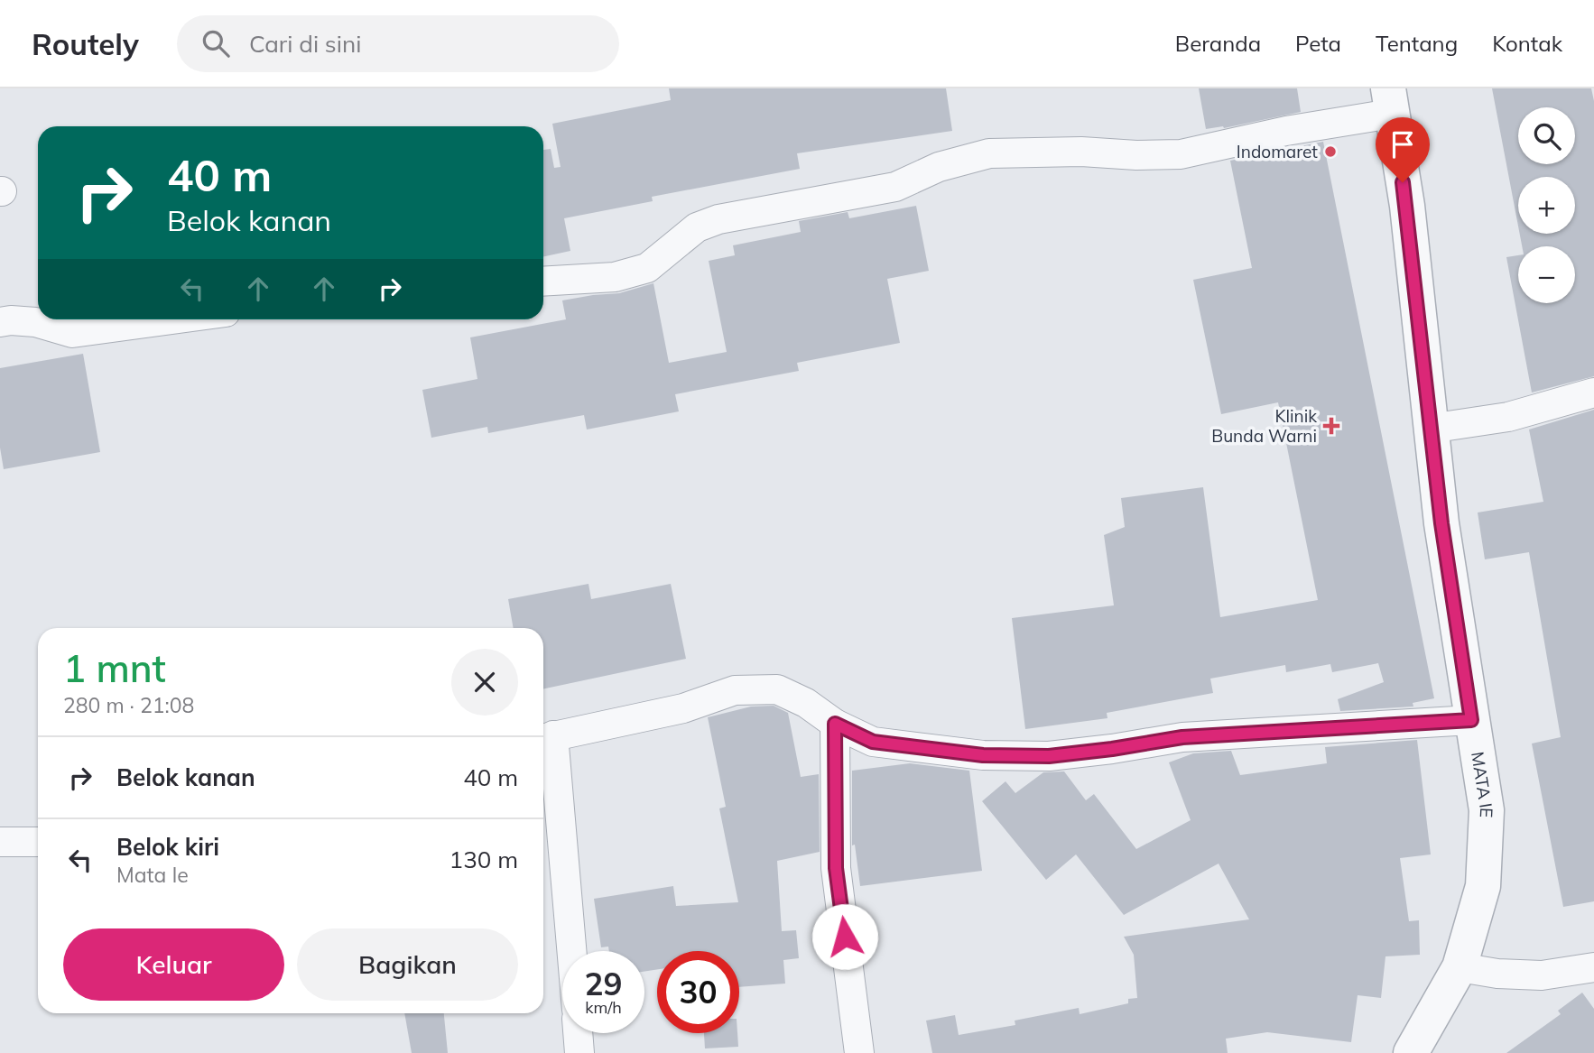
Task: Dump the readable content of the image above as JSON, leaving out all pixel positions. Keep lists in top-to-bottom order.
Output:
{
  "streets": {
    "street": ["MATA IE"]
  },
  "places": {
    "other": ["Indomaret"],
    "health": ["Klinik Bunda Warni"]
  },
  "page": {
    "header": "Routely",
    "search": "Cari di sini",
    "nav": [
      "Beranda",
      "Peta",
      "Tentang",
      "Kontak"
    ],
    "map_buttons": ["+", "−"],
    "turn": ["40 m", "Belok kanan"],
    "heading": ["1 mnt", "280 m · 21:08"],
    "list": [
      {
        "name": "Belok kanan",
        "value": "40 m"
      },
      {
        "name": "Belok kiri",
        "note": "Mata Ie",
        "value": "130 m"
      }
    ],
    "buttons": ["Keluar", "Bagikan"],
    "speed": "29 km/h",
    "limit": "30"
  }
}
